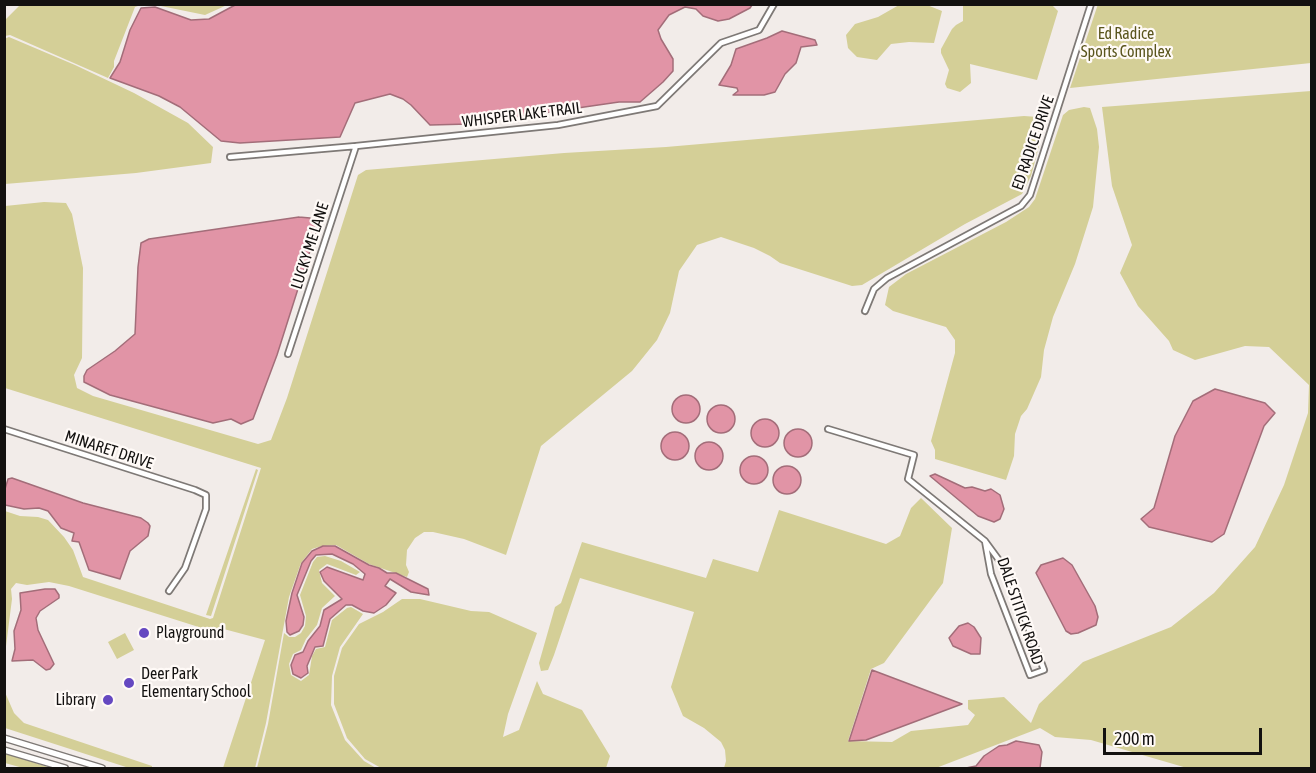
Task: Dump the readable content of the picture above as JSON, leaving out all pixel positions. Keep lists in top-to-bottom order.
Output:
{
  "streets": {
    "street": [
      "WHISPER LAKE TRAIL",
      "ED RADICE DRIVE",
      "LUCKY ME LANE",
      "MINARET DRIVE",
      "DALE STITICK ROAD"
    ]
  },
  "crossings": [
    ["WHISPER LAKE TRAIL", "LUCKY ME LANE"]
  ],
  "parks": ["Ed Radice Sports Complex"],
  "places": ["Playground", "Deer Park Elementary School", "Library"],
  "scale_bar": "200 m"
}
